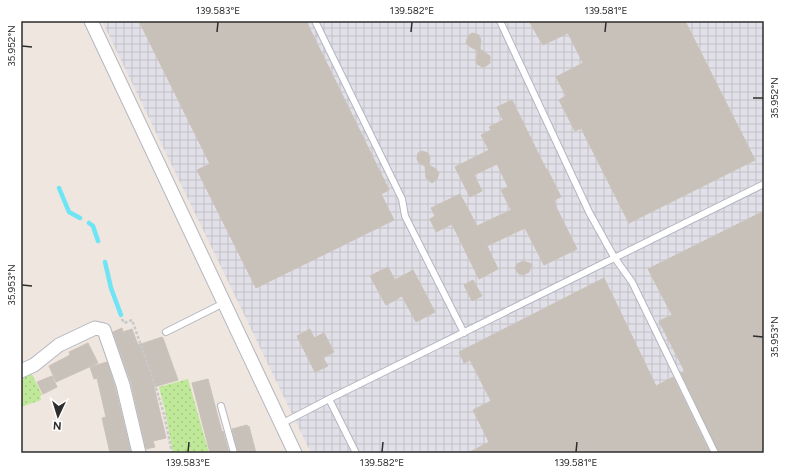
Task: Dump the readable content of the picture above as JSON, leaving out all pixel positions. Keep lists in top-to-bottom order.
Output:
{
  "north": "bottom",
  "coordinates": [
    "139.583°E",
    "139.582°E",
    "139.581°E",
    "35.952°N",
    "35.953°N"
  ]
}
